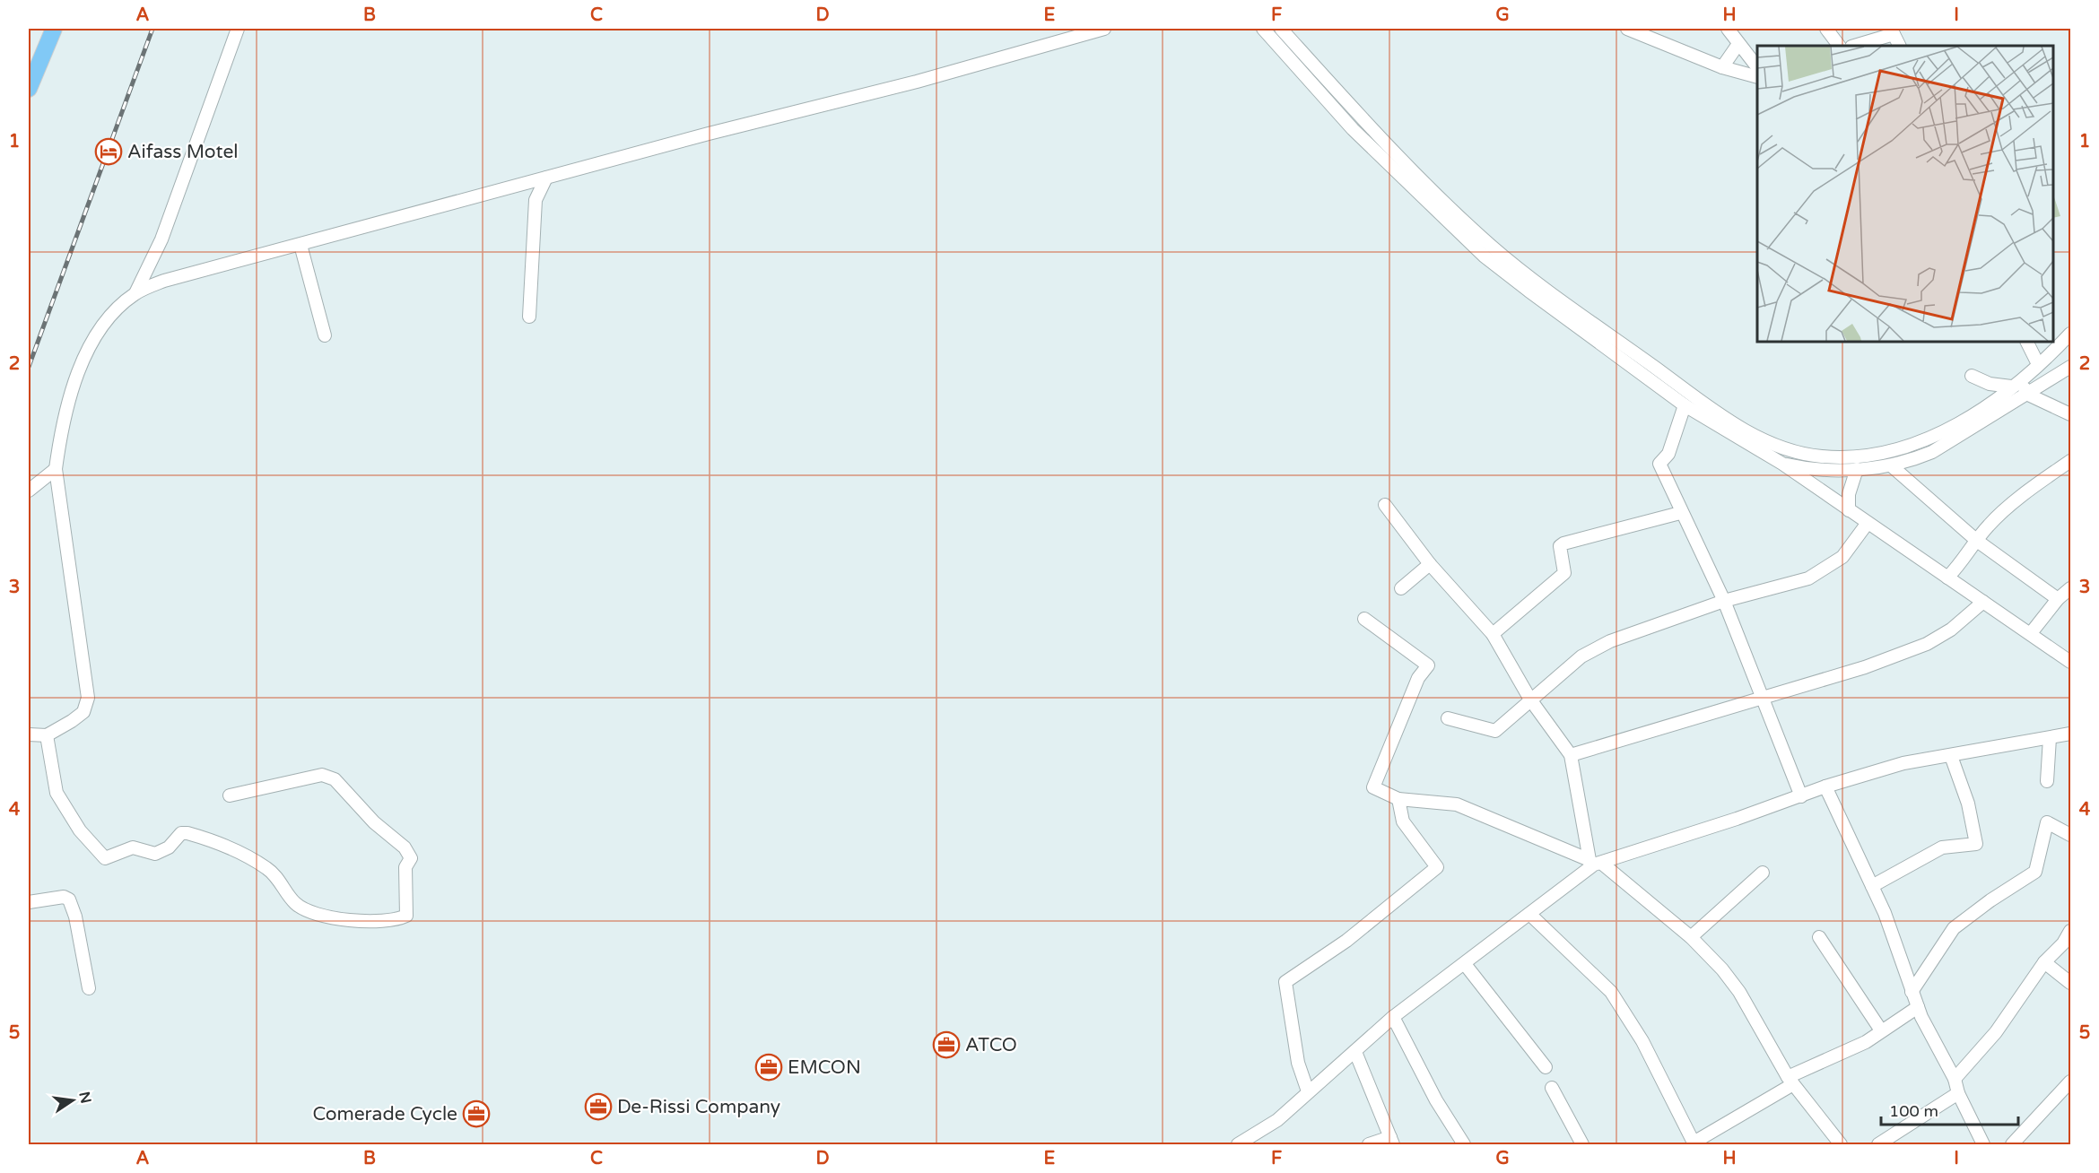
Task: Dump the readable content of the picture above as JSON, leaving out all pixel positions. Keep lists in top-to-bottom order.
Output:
{
  "places": {
    "hotel": ["Aifass Motel"],
    "office": [
      "ATCO",
      "EMCON",
      "De-Rissi Company",
      "Comerade Cycle"
    ]
  },
  "scale_bar": "100 m",
  "north": "right",
  "grid": {
    "columns": [
      "A",
      "B",
      "C",
      "D",
      "E",
      "F",
      "G",
      "H",
      "I"
    ],
    "rows": [
      "1",
      "2",
      "3",
      "4",
      "5"
    ]
  }
}
